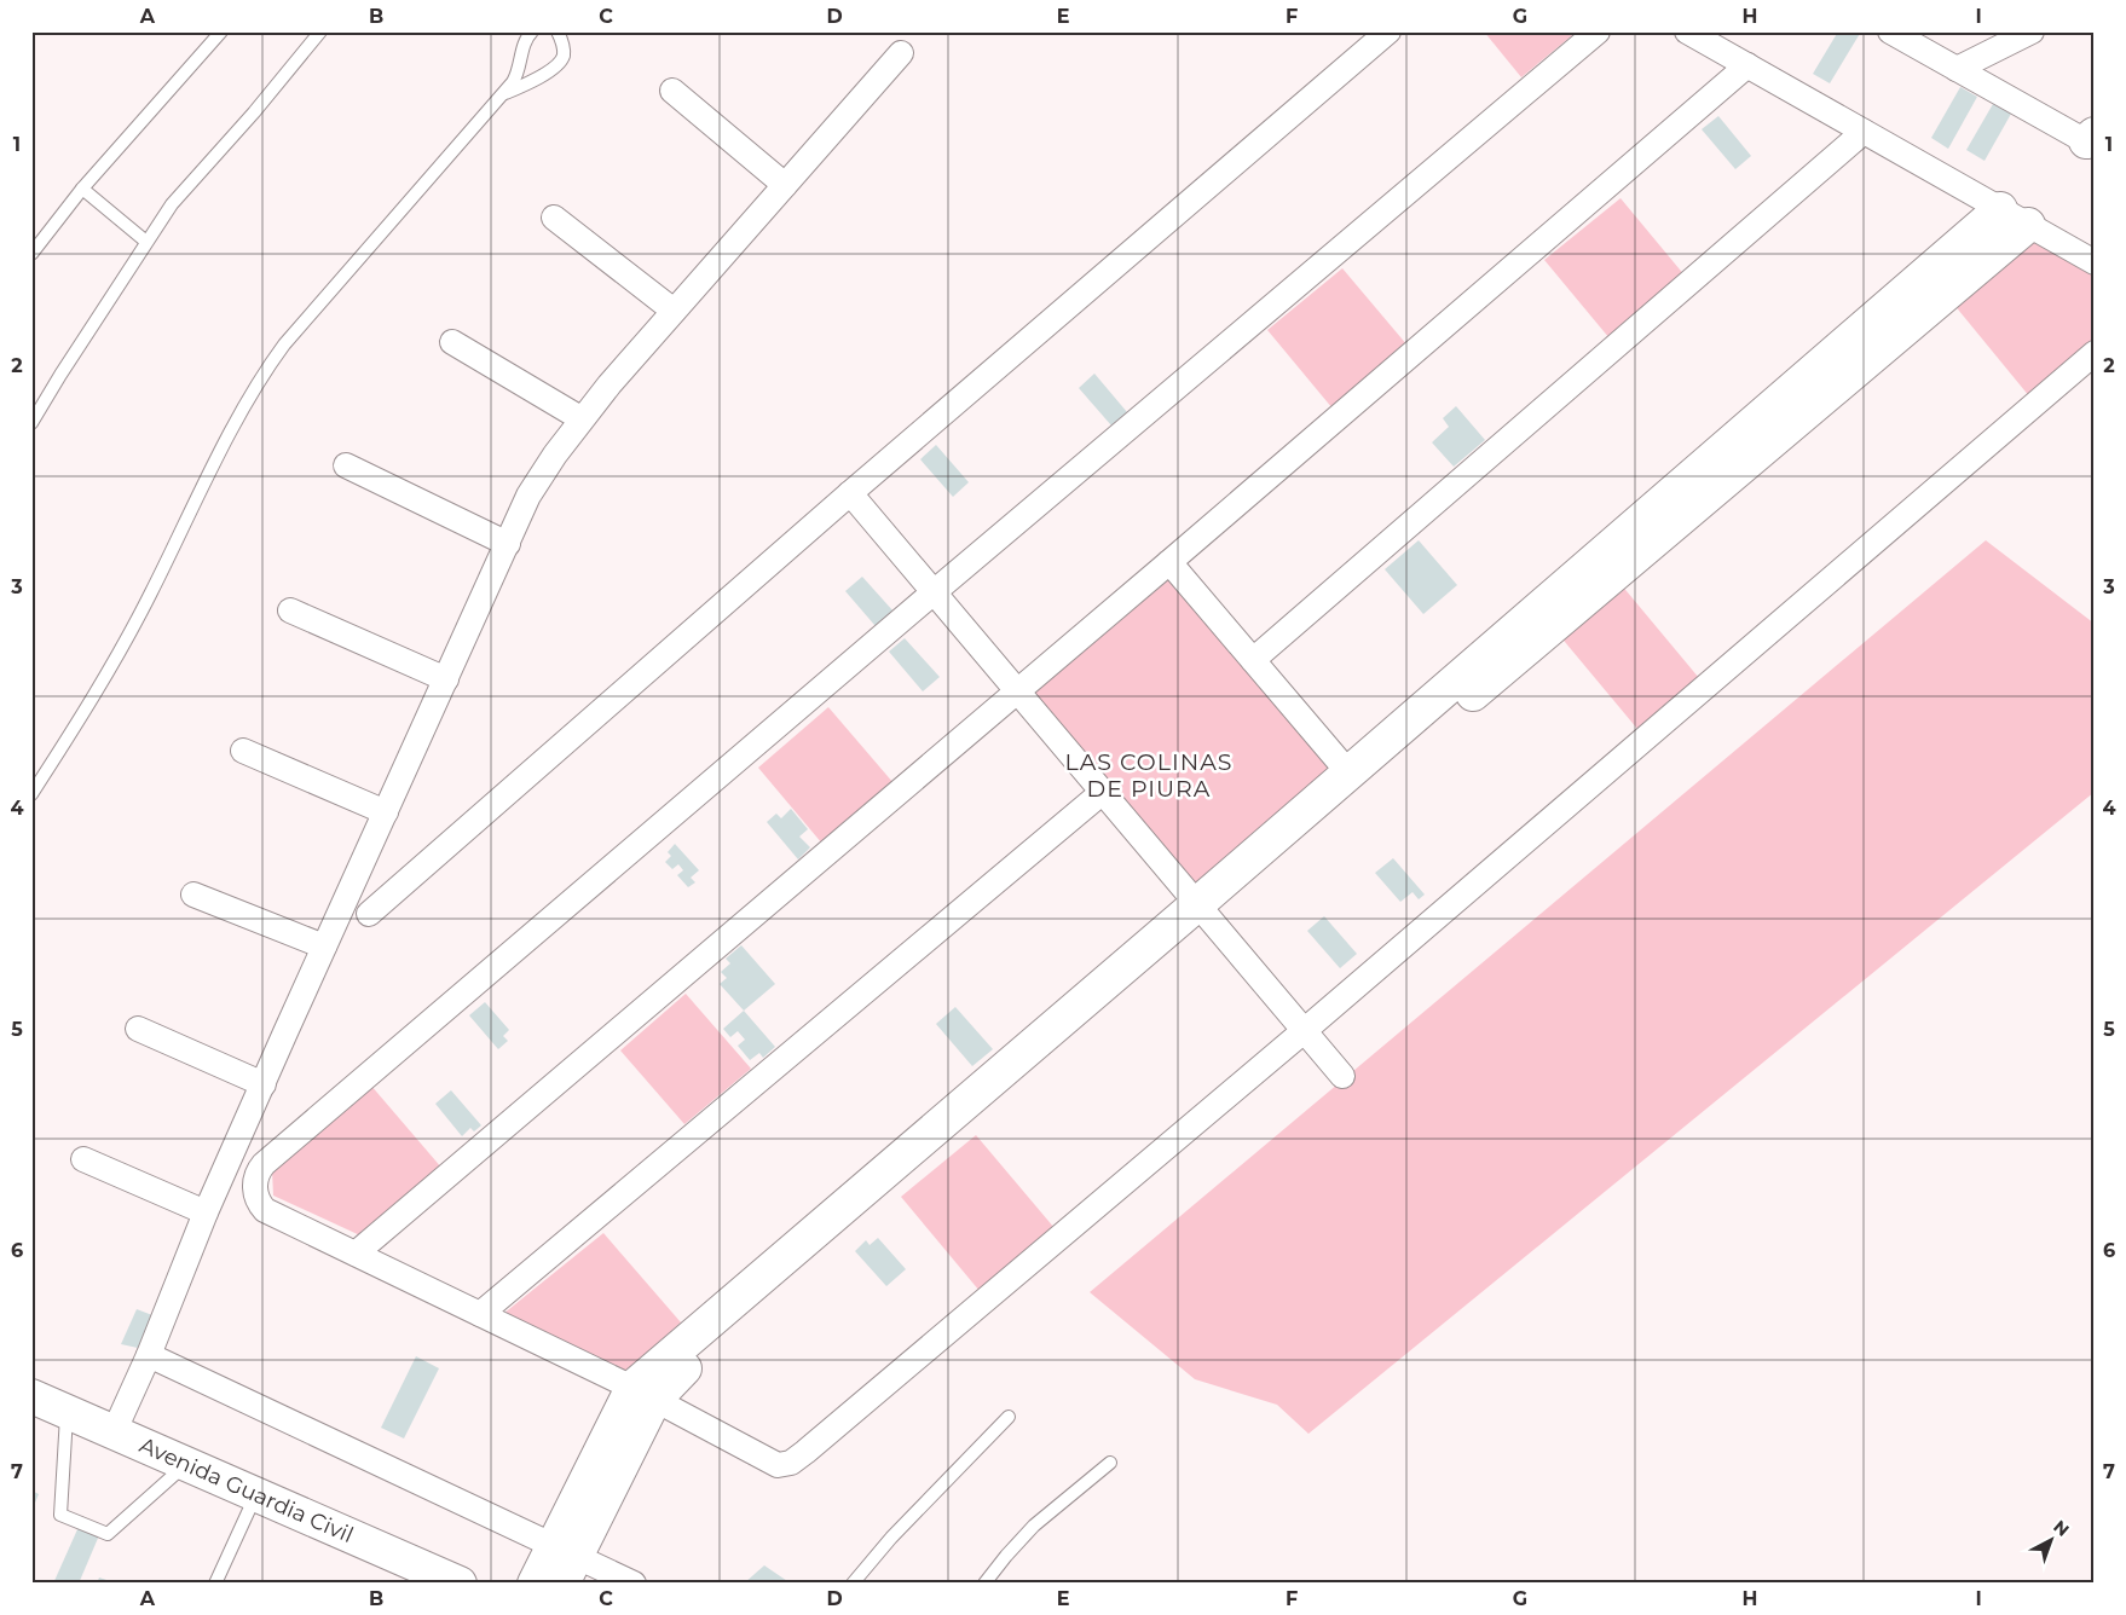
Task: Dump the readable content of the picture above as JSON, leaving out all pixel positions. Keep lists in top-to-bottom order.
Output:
{
  "streets": {
    "main road": ["Avenida Guardia Civil"]
  },
  "districts": ["LAS COLINAS DE PIURA"],
  "north": "top right",
  "grid": {
    "columns": [
      "A",
      "B",
      "C",
      "D",
      "E",
      "F",
      "G",
      "H",
      "I"
    ],
    "rows": [
      "1",
      "2",
      "3",
      "4",
      "5",
      "6",
      "7"
    ]
  }
}
